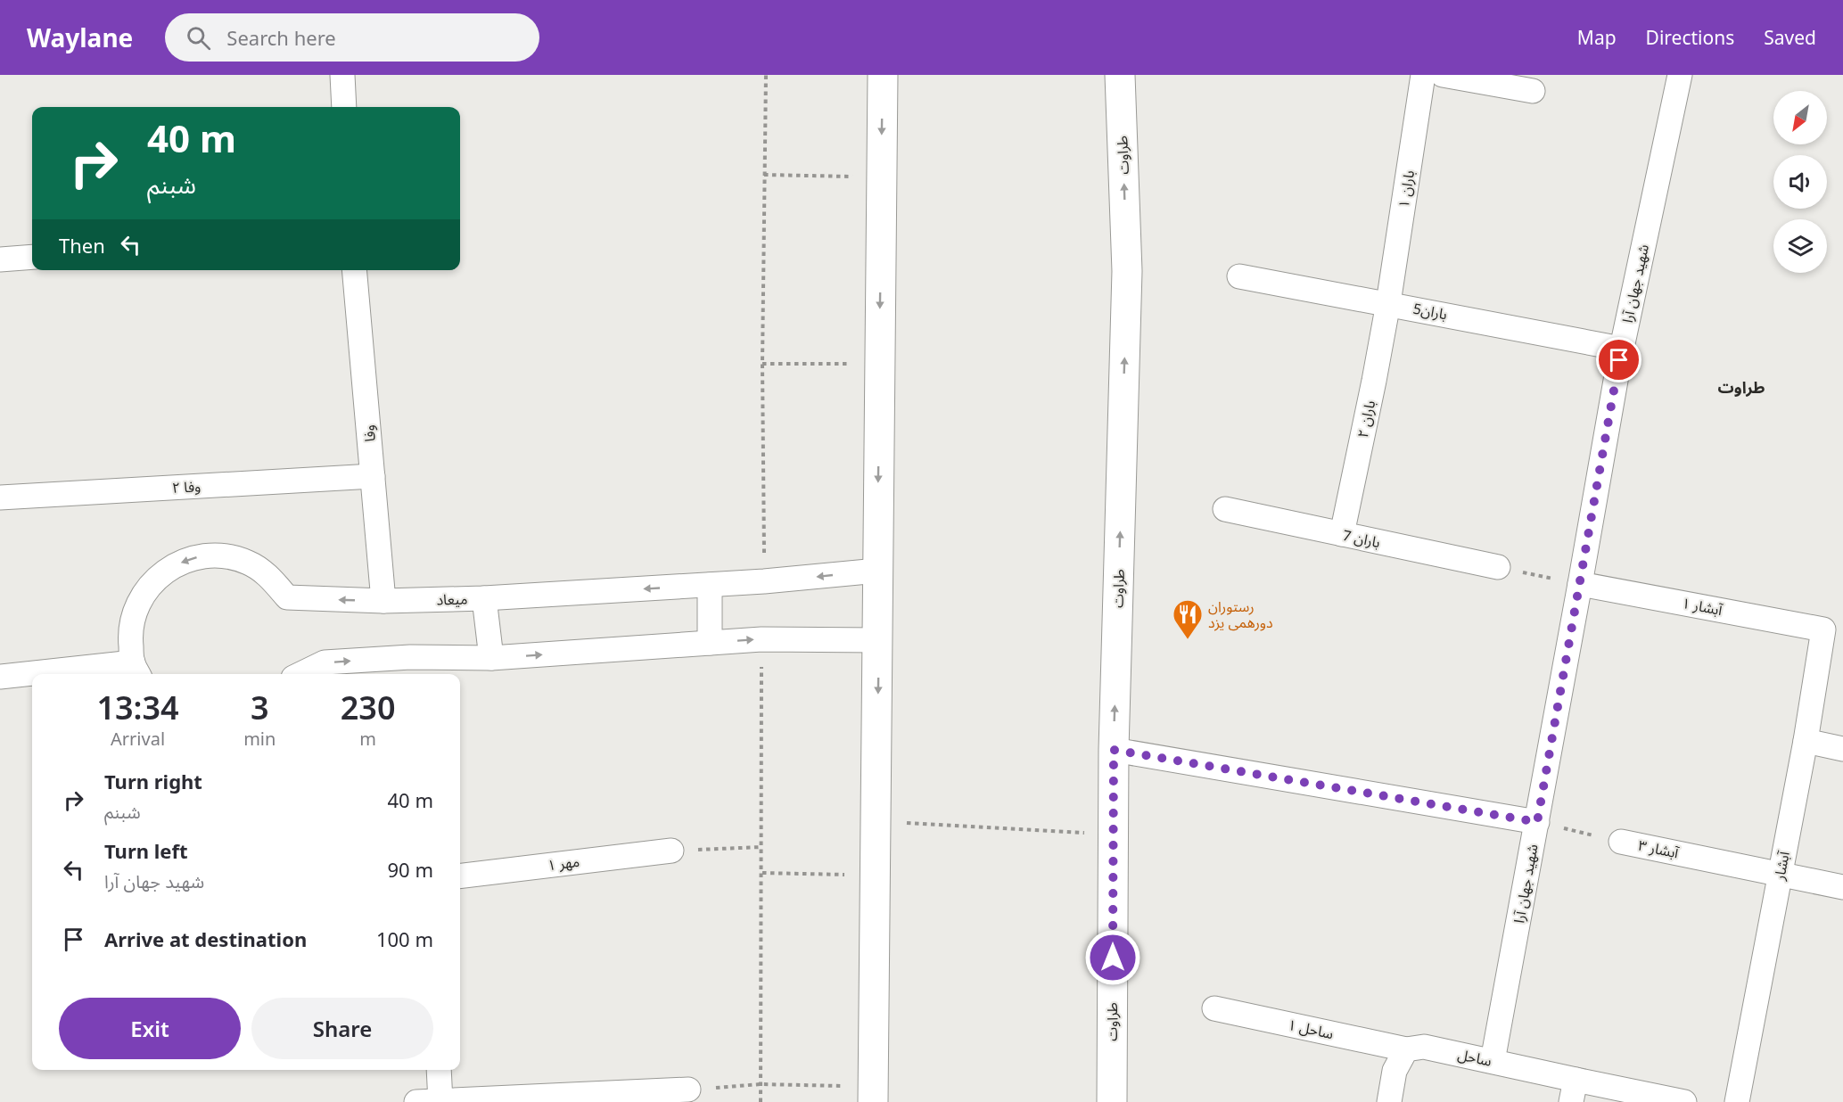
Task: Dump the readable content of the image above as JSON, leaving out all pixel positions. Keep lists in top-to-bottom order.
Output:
{
  "streets": {
    "main road": ["طراوت"],
    "street": [
      "باران ۱",
      "شهید جهان آرا",
      "باران5",
      "باران ۲",
      "وفا",
      "وفا ۲",
      "باران 7",
      "میعاد",
      "آبشار ۱",
      "آبشار ۳",
      "مهر ۱",
      "آبشار",
      "ساحل ۱",
      "ساحل"
    ]
  },
  "crossings": [
    ["باران ۱", "باران5"],
    ["باران ۱", "باران ۲"],
    ["شهید جهان آرا", "باران5"],
    ["شهید جهان آرا", "آبشار ۱"],
    ["شهید جهان آرا", "آبشار ۳"],
    ["شهید جهان آرا", "ساحل"],
    ["باران5", "باران ۲"],
    ["باران ۲", "باران 7"],
    ["وفا", "وفا ۲"],
    ["وفا", "میعاد"],
    ["آبشار ۱", "آبشار"],
    ["آبشار ۳", "آبشار"],
    ["ساحل ۱", "ساحل"]
  ],
  "districts": ["طراوت"],
  "places": {
    "restaurant": ["رستوران دورهمی یزد"]
  },
  "north": "bottom left",
  "page": {
    "header": "Waylane",
    "search": "Search here",
    "nav": ["Map", "Directions", "Saved"],
    "turn": ["40 m", "شبنم"],
    "then": "Then",
    "eta": [
      "13:34",
      "Arrival",
      "3",
      "min",
      "230",
      "m"
    ],
    "list": [
      {
        "name": "Turn right",
        "note": "شبنم",
        "value": "40 m"
      },
      {
        "name": "Turn left",
        "note": "شهید جهان آرا",
        "value": "90 m"
      },
      {
        "name": "Arrive at destination",
        "value": "100 m"
      }
    ],
    "buttons": ["Exit", "Share"]
  }
}
